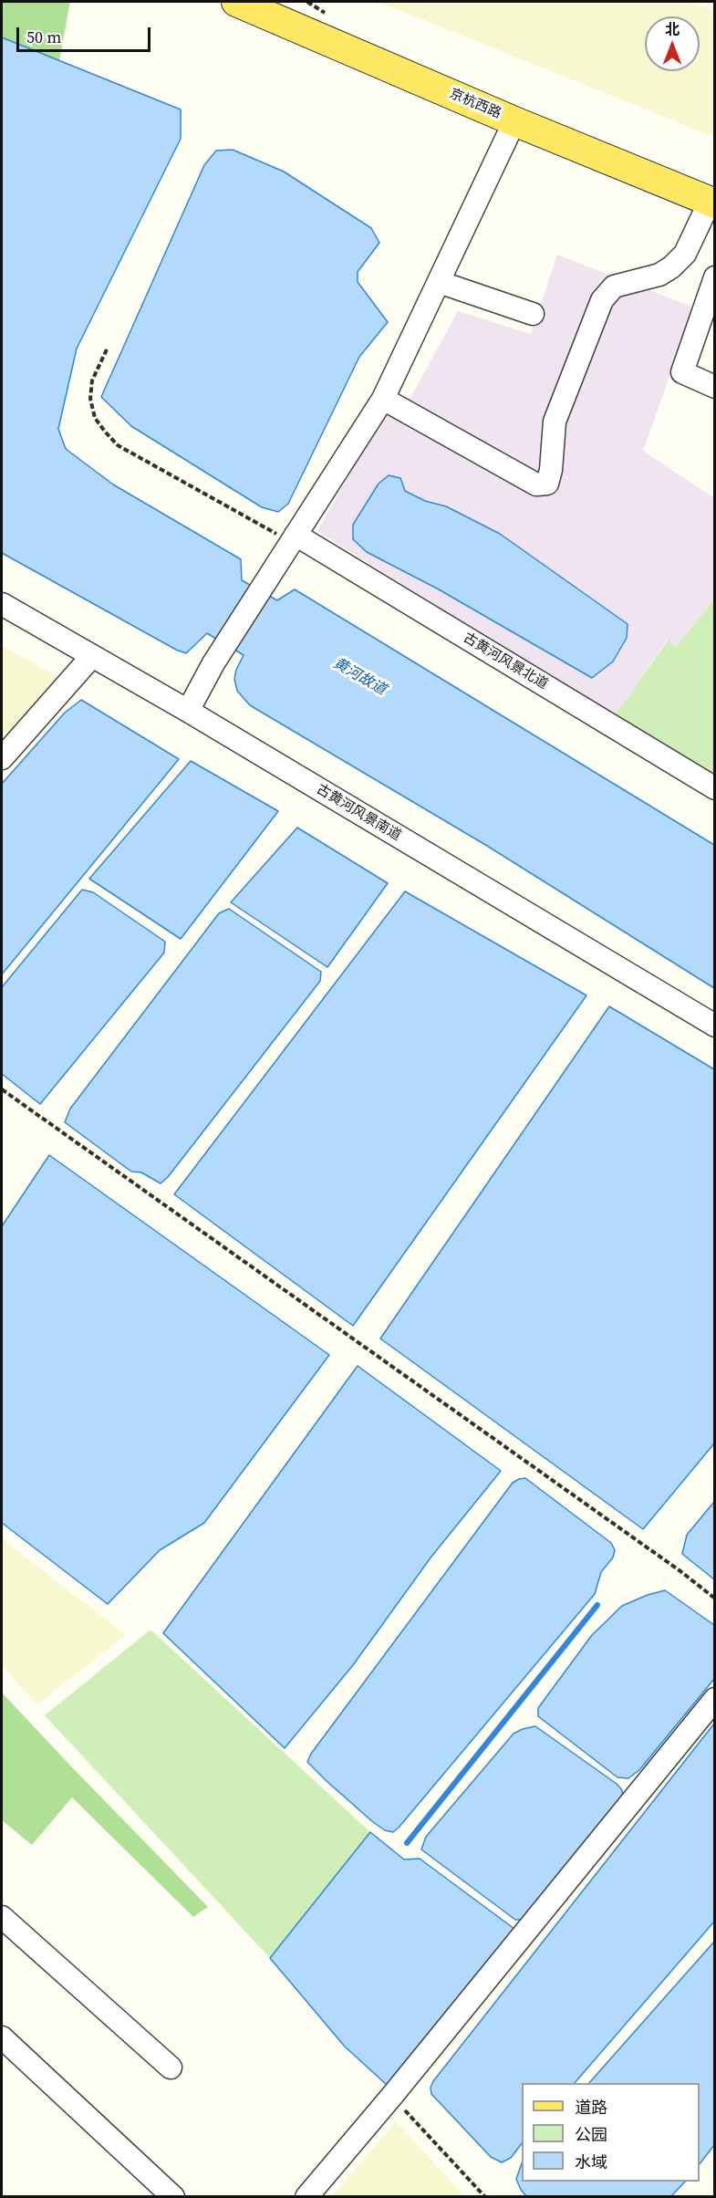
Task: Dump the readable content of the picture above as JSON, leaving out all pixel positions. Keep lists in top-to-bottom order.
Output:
{
  "streets": {
    "main road": ["京杭西路"],
    "street": ["古黄河风景北道", "古黄河风景南道"]
  },
  "water": ["黄河故道"],
  "legend": ["道路", "公园", "水域"],
  "scale_bar": "50 m",
  "north": "top"
}
